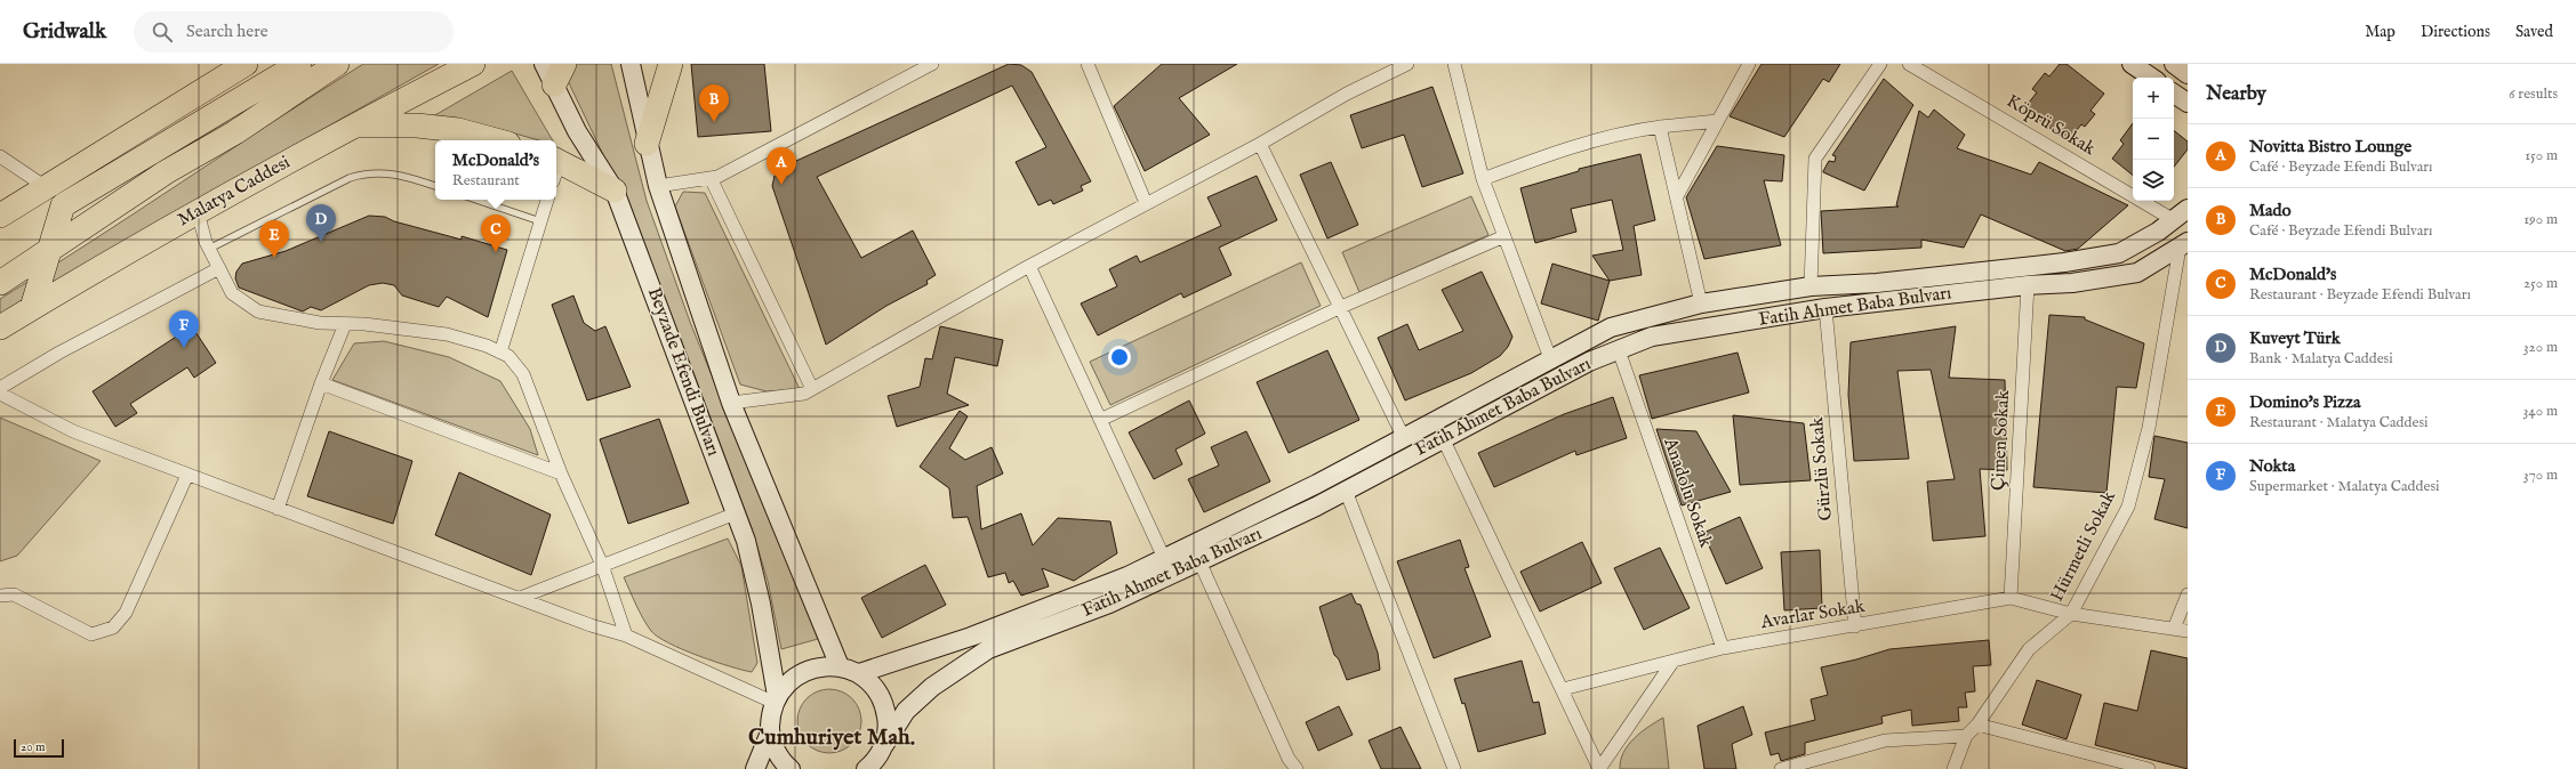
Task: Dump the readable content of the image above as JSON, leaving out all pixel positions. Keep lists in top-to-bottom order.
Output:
{
  "streets": {
    "highway": ["Malatya Caddesi"],
    "main road": ["Fatih Ahmet Baba Bulvarı", "Beyzade Efendi Bulvarı"],
    "street": [
      "Köprü Sokak",
      "Çimen Sokak",
      "Gürzlü Sokak",
      "Anadolu Sokak",
      "Hürmetli Sokak",
      "Avarlar Sokak"
    ]
  },
  "crossings": [
    ["Köprü Sokak", "Fatih Ahmet Baba Bulvarı"],
    ["Fatih Ahmet Baba Bulvarı", "Çimen Sokak"],
    ["Fatih Ahmet Baba Bulvarı", "Gürzlü Sokak"],
    ["Fatih Ahmet Baba Bulvarı", "Anadolu Sokak"],
    ["Fatih Ahmet Baba Bulvarı", "Hürmetli Sokak"],
    ["Çimen Sokak", "Avarlar Sokak"],
    ["Gürzlü Sokak", "Avarlar Sokak"],
    ["Anadolu Sokak", "Avarlar Sokak"],
    ["Hürmetli Sokak", "Avarlar Sokak"]
  ],
  "districts": ["Cumhuriyet Mah."],
  "scale_bar": "20 m",
  "page": {
    "header": "Gridwalk",
    "search": "Search here",
    "nav": ["Map", "Directions", "Saved"],
    "heading": ["Nearby", "6 results"],
    "map_buttons": ["+", "−"],
    "pins": [
      "B",
      "A",
      "D",
      "C",
      "E",
      "F"
    ],
    "list": [
      {
        "mark": "A",
        "name": "Novitta Bistro Lounge",
        "note": "Café · Beyzade Efendi Bulvarı",
        "value": "150 m"
      },
      {
        "mark": "B",
        "name": "Mado",
        "note": "Café · Beyzade Efendi Bulvarı",
        "value": "190 m"
      },
      {
        "mark": "C",
        "name": "McDonald's",
        "note": "Restaurant · Beyzade Efendi Bulvarı",
        "value": "250 m"
      },
      {
        "mark": "D",
        "name": "Kuveyt Türk",
        "note": "Bank · Malatya Caddesi",
        "value": "320 m"
      },
      {
        "mark": "E",
        "name": "Domino's Pizza",
        "note": "Restaurant · Malatya Caddesi",
        "value": "340 m"
      },
      {
        "mark": "F",
        "name": "Nokta",
        "note": "Supermarket · Malatya Caddesi",
        "value": "370 m"
      }
    ],
    "popup": ["McDonald's", "Restaurant"],
    "scale": "20 m"
  }
}
